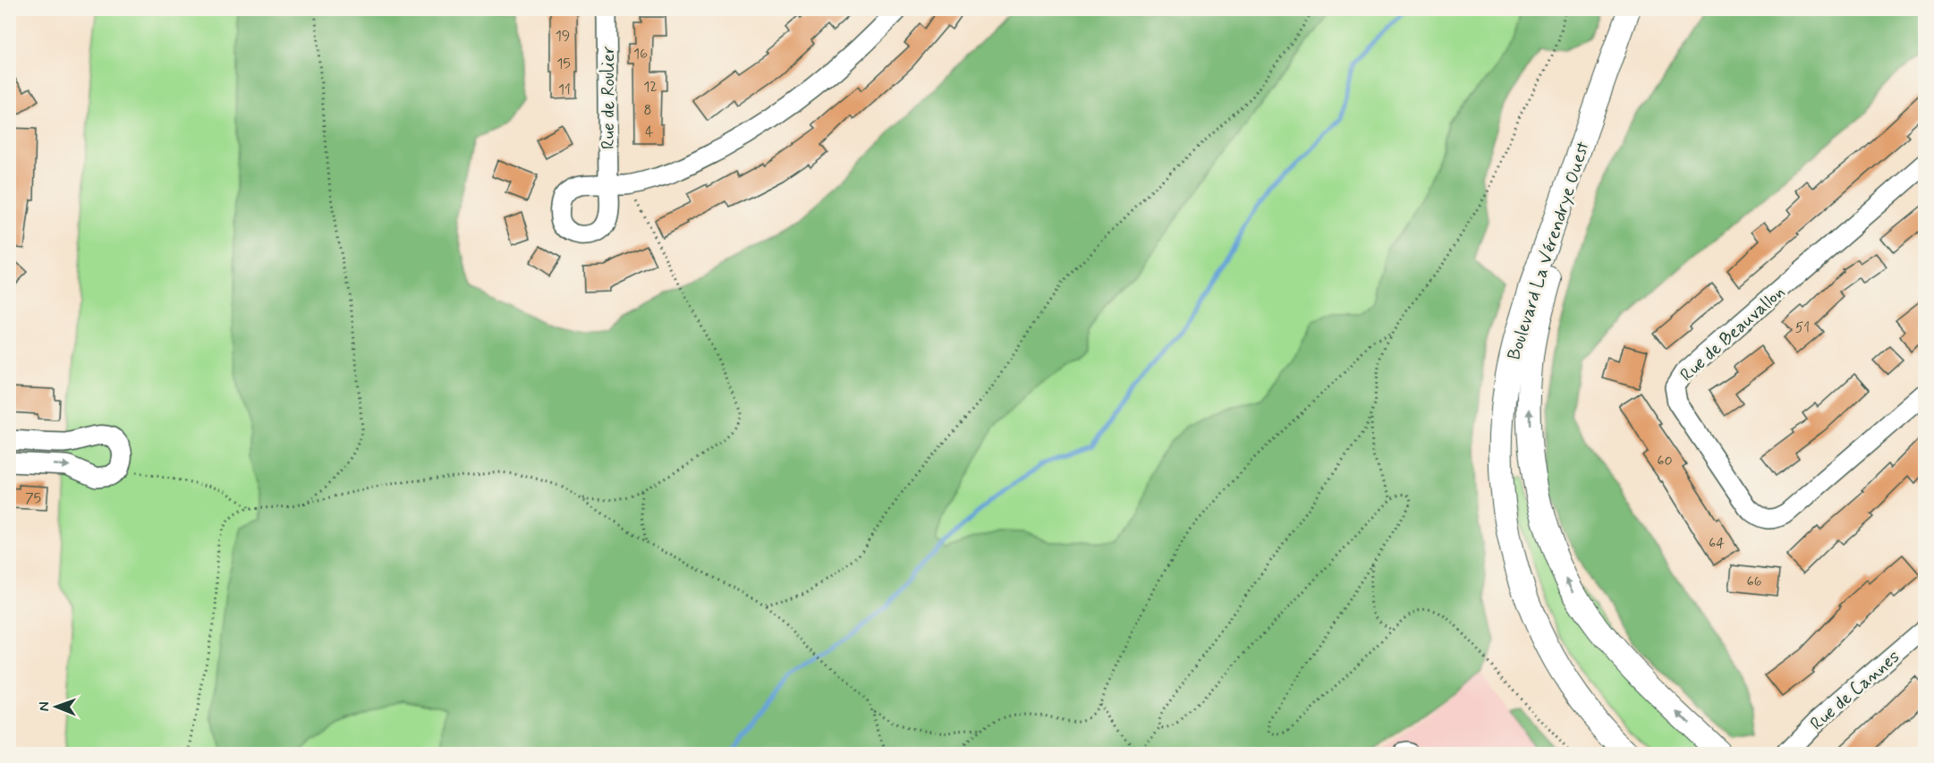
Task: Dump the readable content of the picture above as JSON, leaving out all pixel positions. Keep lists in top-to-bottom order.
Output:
{
  "streets": {
    "main road": ["Boulevard La Vérendrye Ouest"],
    "street": ["Rue de Roulier", "Rue de Beauvallon", "Rue de Cannes"]
  },
  "house_numbers": [
    "19",
    "16",
    "15",
    "12",
    "11",
    "8",
    "4",
    "51",
    "60",
    "75",
    "64",
    "66"
  ],
  "north": "left"
}
